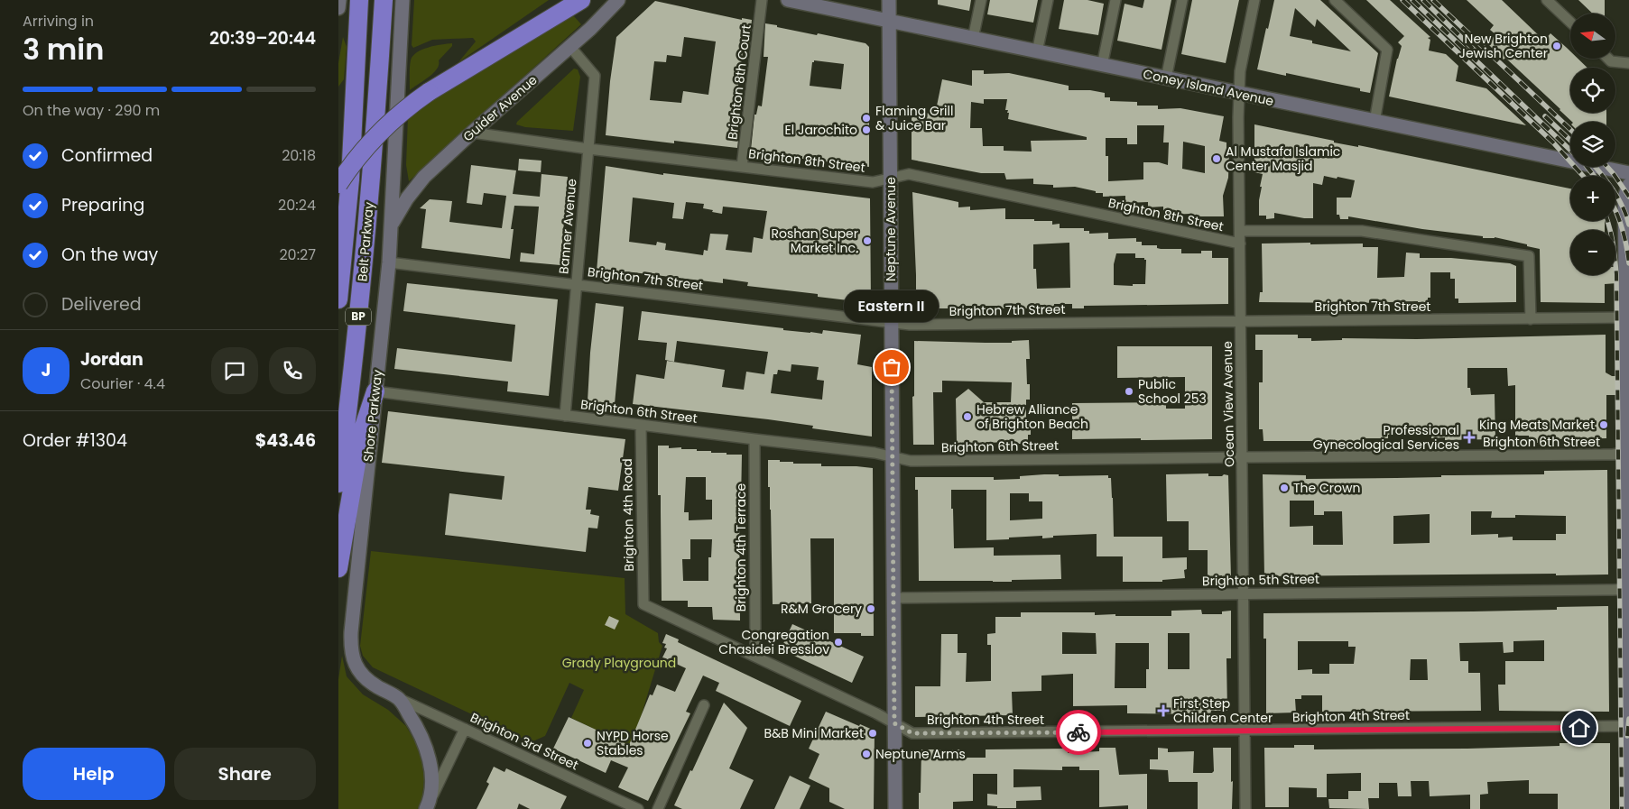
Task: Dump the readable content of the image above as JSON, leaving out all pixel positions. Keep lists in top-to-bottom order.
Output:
{
  "streets": {
    "highway": ["Belt Parkway", "BP"],
    "main road": [
      "Coney Island Avenue",
      "Guider Avenue",
      "Neptune Avenue",
      "Shore Parkway"
    ],
    "street": [
      "Brighton 8th Court",
      "Brighton 8th Street",
      "Banner Avenue",
      "Brighton 7th Street",
      "Ocean View Avenue",
      "Brighton 6th Street",
      "Brighton 4th Road",
      "Brighton 4th Terrace",
      "Brighton 5th Street",
      "Brighton 4th Street",
      "Brighton 3rd Street"
    ]
  },
  "crossings": [
    ["Brighton 8th Court", "Brighton 8th Street"],
    ["Coney Island Avenue", "Neptune Avenue"],
    ["Coney Island Avenue", "Ocean View Avenue"],
    ["Guider Avenue", "Brighton 8th Street"],
    ["Guider Avenue", "Banner Avenue"],
    ["Guider Avenue", "Shore Parkway"],
    ["Brighton 8th Street", "Banner Avenue"],
    ["Brighton 8th Street", "Neptune Avenue"],
    ["Brighton 8th Street", "Brighton 7th Street"],
    ["Brighton 8th Street", "Ocean View Avenue"],
    ["Banner Avenue", "Brighton 7th Street"],
    ["Banner Avenue", "Brighton 6th Street"],
    ["Neptune Avenue", "Brighton 7th Street"],
    ["Neptune Avenue", "Brighton 6th Street"],
    ["Neptune Avenue", "Brighton 5th Street"],
    ["Neptune Avenue", "Brighton 4th Street"],
    ["Brighton 7th Street", "Ocean View Avenue"],
    ["Brighton 7th Street", "Shore Parkway"],
    ["Ocean View Avenue", "Brighton 6th Street"],
    ["Ocean View Avenue", "Brighton 5th Street"],
    ["Ocean View Avenue", "Brighton 4th Street"],
    ["Brighton 6th Street", "Shore Parkway"],
    ["Brighton 6th Street", "Brighton 4th Road"],
    ["Brighton 6th Street", "Brighton 4th Terrace"],
    ["Shore Parkway", "Brighton 3rd Street"],
    ["Brighton 4th Road", "Brighton 4th Street"],
    ["Brighton 4th Terrace", "Brighton 4th Street"]
  ],
  "parks": ["Grady Playground"],
  "places": {
    "other": [
      "New Brighton Jewish Center",
      "Flaming Grill & Juice Bar",
      "El Jarochito",
      "Al Mustafa Islamic Center Masjid",
      "Roshan Super Market Inc.",
      "Eastern II",
      "Public School 253",
      "Hebrew Alliance of Brighton Beach",
      "King Meats Market",
      "The Crown",
      "R&M Grocery",
      "Congregation Chasidei Bresslov",
      "B&B Mini Market",
      "NYPD Horse Stables",
      "Neptune Arms"
    ],
    "health": ["Professional Gynecological Services", "First Step Children Center"]
  },
  "north": "left",
  "page": {
    "heading": ["3 min", "Arriving in", "20:39–20:44"],
    "panel": [
      "Jordan",
      "Courier · 4.4",
      "Order #1304",
      "$43.46"
    ],
    "map_buttons": ["+", "−"],
    "bar": "On the way · 290 m",
    "list": [
      ["Confirmed", "20:18"],
      ["Preparing", "20:24"],
      ["On the way", "20:27"],
      "Delivered"
    ],
    "bubble": "Eastern II",
    "round": "J",
    "buttons": ["Help", "Share"]
  }
}
